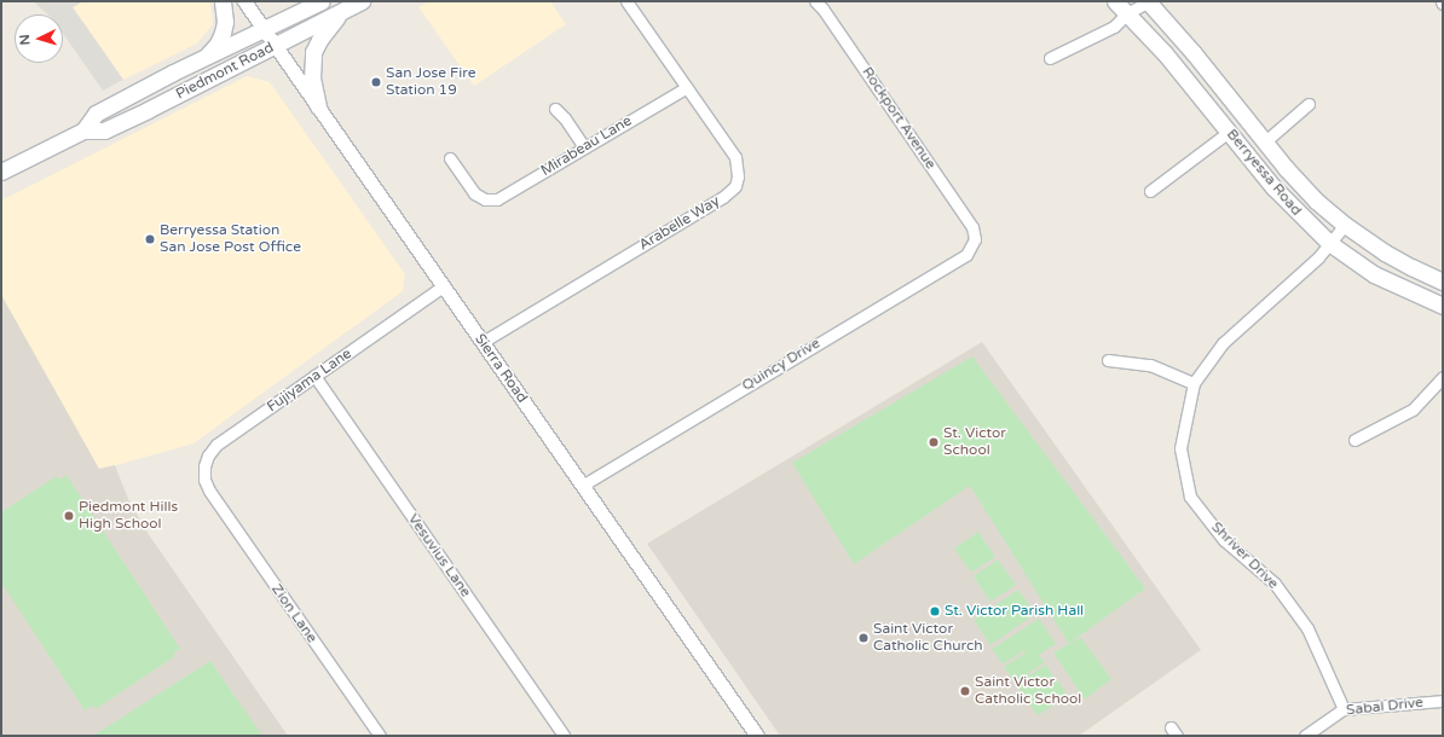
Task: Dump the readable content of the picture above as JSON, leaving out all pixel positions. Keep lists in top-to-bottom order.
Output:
{
  "streets": {
    "main road": ["Piedmont Road", "Berryessa Road"],
    "street": [
      "Rockport Avenue",
      "Mirabeau Lane",
      "Arabelle Way",
      "Quincy Drive",
      "Sierra Road",
      "Fujiyama Lane",
      "Vesuvius Lane",
      "Shriver Drive",
      "Zion Lane",
      "Sabal Drive"
    ]
  },
  "crossings": [
    ["Piedmont Road", "Sierra Road"],
    ["Rockport Avenue", "Quincy Drive"],
    ["Mirabeau Lane", "Arabelle Way"],
    ["Berryessa Road", "Shriver Drive"],
    ["Arabelle Way", "Sierra Road"],
    ["Quincy Drive", "Sierra Road"],
    ["Sierra Road", "Fujiyama Lane"],
    ["Fujiyama Lane", "Vesuvius Lane"],
    ["Fujiyama Lane", "Zion Lane"],
    ["Shriver Drive", "Sabal Drive"]
  ],
  "places": [
    "San Jose Fire Station 19",
    "Berryessa Station San Jose Post Office",
    "St. Victor School",
    "Piedmont Hills High School",
    "St. Victor Parish Hall",
    "Saint Victor Catholic Church",
    "Saint Victor Catholic School"
  ],
  "north": "left"
}
